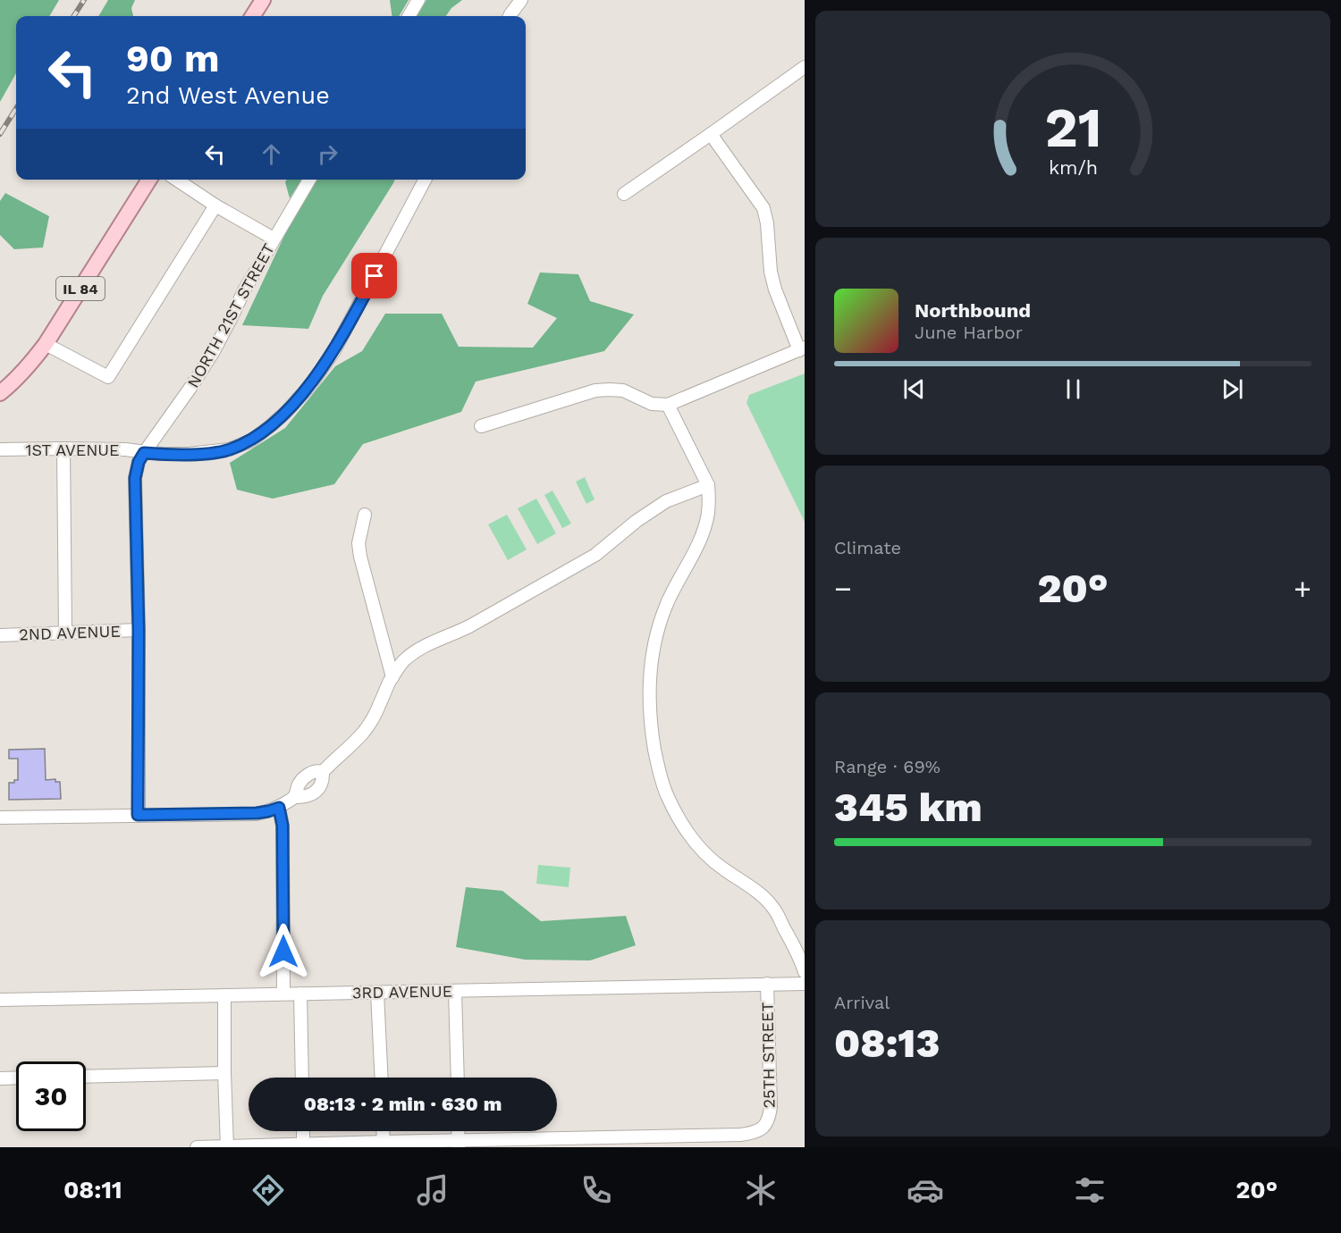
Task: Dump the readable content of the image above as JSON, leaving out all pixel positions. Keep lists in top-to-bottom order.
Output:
{
  "streets": {
    "main road": ["IL 84"],
    "street": [
      "NORTH 21ST STREET",
      "1ST AVENUE",
      "2ND AVENUE",
      "3RD AVENUE",
      "25TH STREET"
    ]
  },
  "crossings": [
    ["NORTH 21ST STREET", "1ST AVENUE"],
    ["NORTH 21ST STREET", "2ND AVENUE"],
    ["3RD AVENUE", "25TH STREET"]
  ],
  "page": {
    "turn": ["90 m", "2nd West Avenue"],
    "song": ["Northbound", "June Harbor"],
    "tile": [
      "Climate",
      ["Range · 69%", "345 km"],
      ["Arrival", "08:13"]
    ],
    "heat": ["−", "20°", "+"],
    "limit": "30",
    "trip": "08:13 · 2 min · 630 m",
    "tabs": ["08:11", "20°"],
    "gauge": ["21", "km/h"]
  }
}
